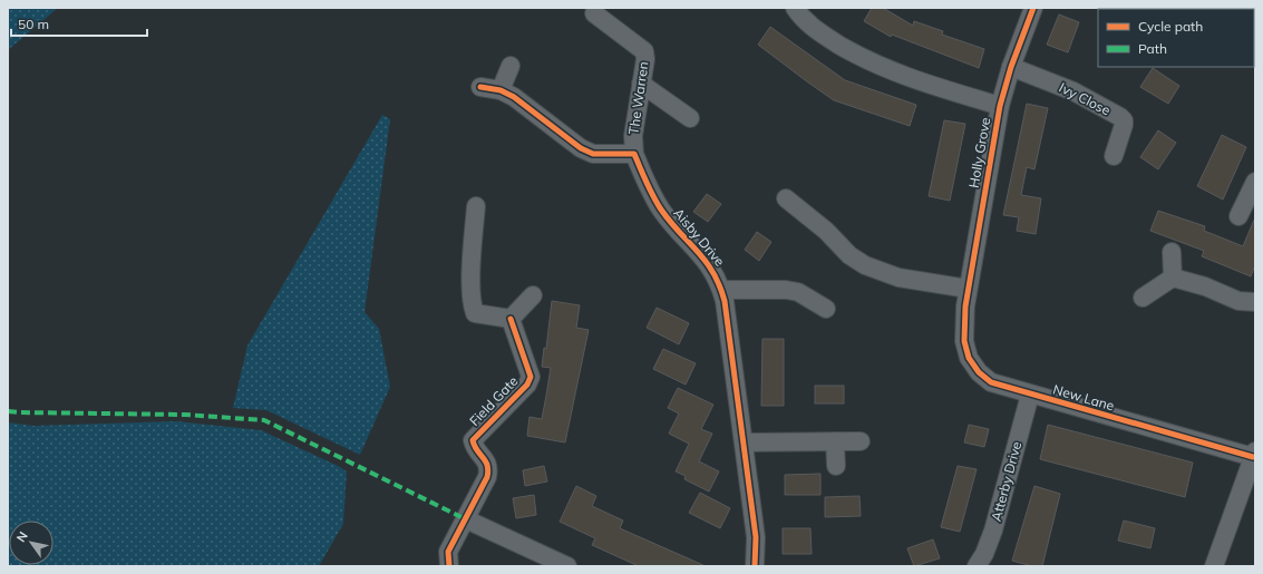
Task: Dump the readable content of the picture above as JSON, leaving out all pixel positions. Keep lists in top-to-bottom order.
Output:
{
  "streets": {
    "street": [
      "The Warren",
      "Ivy Close",
      "Holly Grove",
      "Aisby Drive",
      "New Lane",
      "Field Gate",
      "Atterby Drive"
    ]
  },
  "crossings": [
    ["The Warren", "Aisby Drive"],
    ["Ivy Close", "Holly Grove"],
    ["Holly Grove", "New Lane"],
    ["New Lane", "Atterby Drive"]
  ],
  "legend": ["Cycle path", "Path"],
  "scale_bar": "50 m",
  "north": "top left"
}
